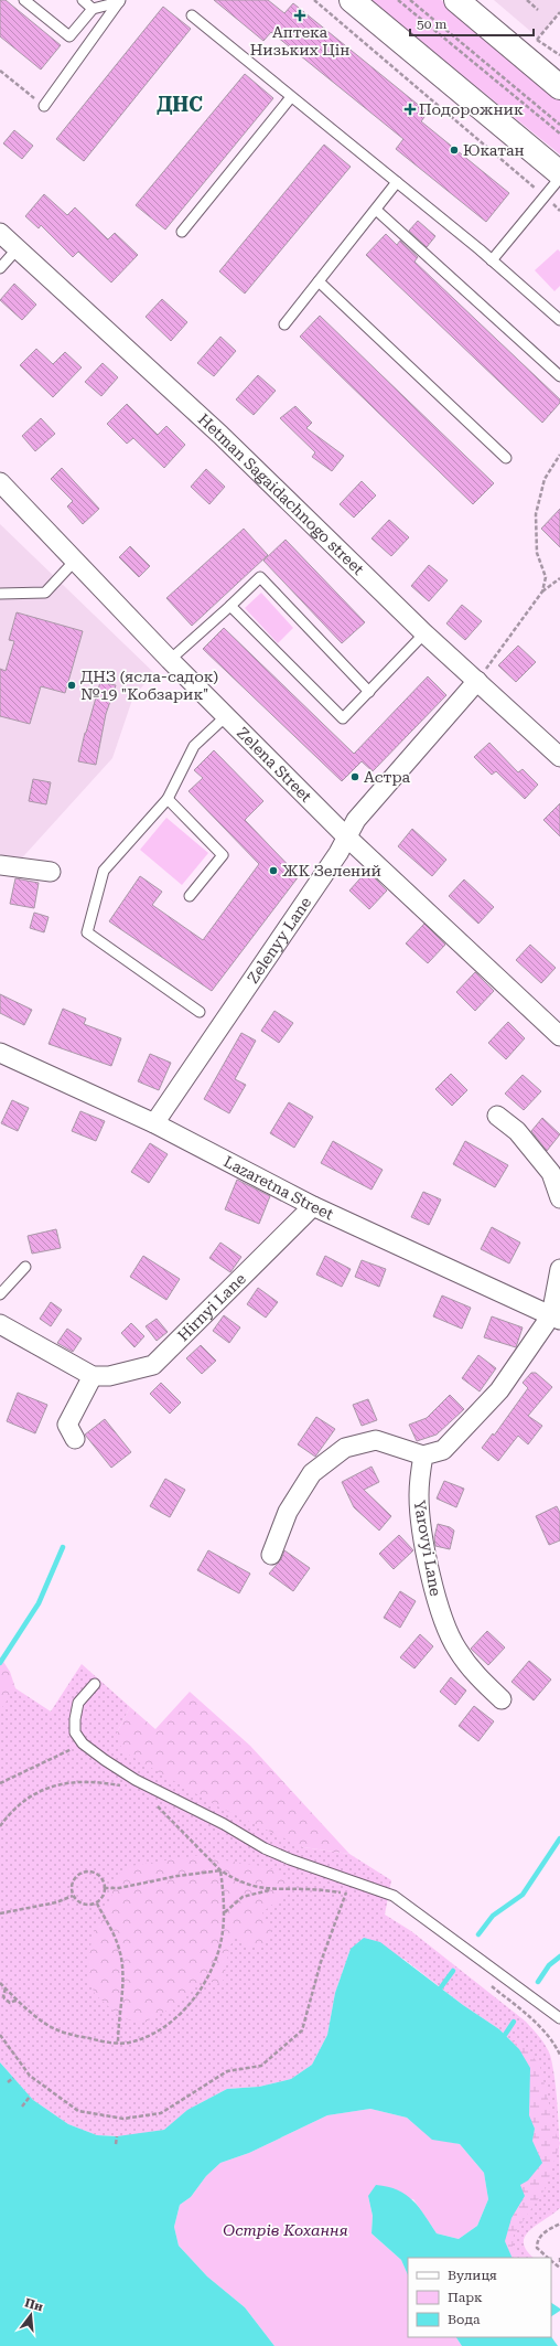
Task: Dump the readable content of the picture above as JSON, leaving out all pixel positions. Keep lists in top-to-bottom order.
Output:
{
  "streets": {
    "street": [
      "Hetman Sagaidachnogo street",
      "Zelena Street",
      "Zelenyy Lane",
      "Lazaretna Street",
      "Hirnyi Lane",
      "Yarovyi Lane"
    ]
  },
  "crossings": [
    ["Hetman Sagaidachnogo street", "Zelenyy Lane"],
    ["Zelena Street", "Zelenyy Lane"],
    ["Zelenyy Lane", "Lazaretna Street"],
    ["Lazaretna Street", "Hirnyi Lane"]
  ],
  "districts": ["ДНС"],
  "parks": ["Острів Кохання"],
  "places": {
    "health": ["Аптека Низьких Цін", "Подорожник"],
    "other": [
      "Юкатан",
      "ДНЗ (ясла-садок) №19 \"Кобзарик\"",
      "Астра",
      "ЖК Зелений"
    ]
  },
  "legend": ["Вулиця", "Парк", "Вода"],
  "scale_bar": "50 m",
  "north": "top"
}
